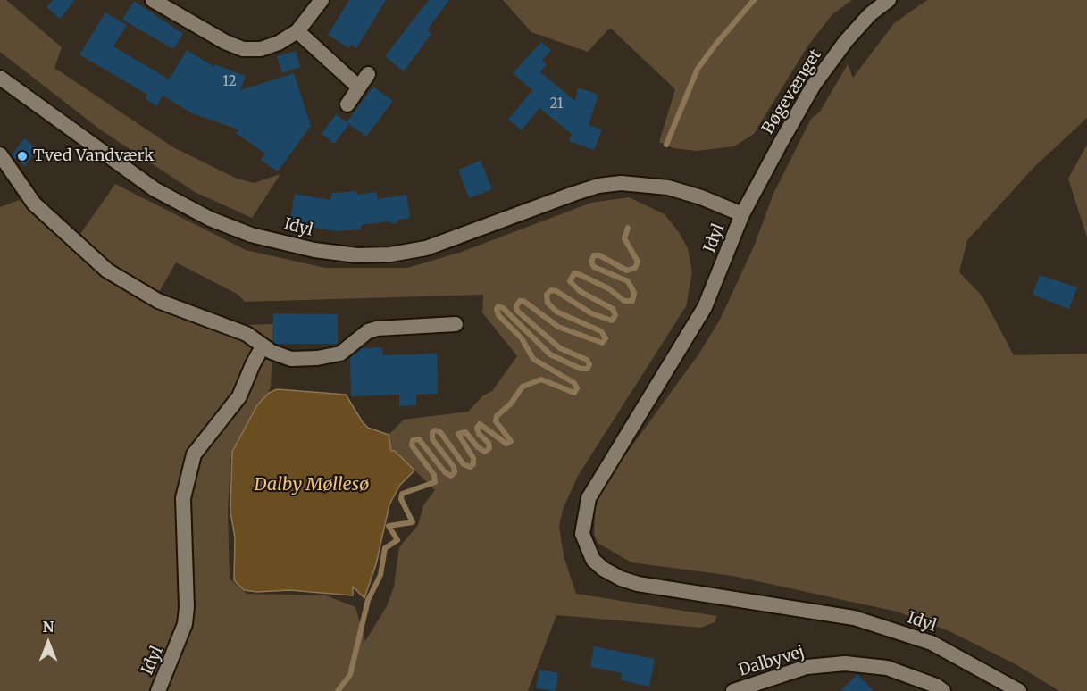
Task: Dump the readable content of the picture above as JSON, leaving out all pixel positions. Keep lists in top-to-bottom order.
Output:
{
  "streets": {
    "street": ["Bøgevænget", "Idyl", "Dalbyvej"]
  },
  "crossings": [
    ["Bøgevænget", "Idyl"]
  ],
  "water": ["Dalby Møllesø"],
  "places": ["Tved Vandværk"],
  "house_numbers": ["12", "21"],
  "north": "top"
}
